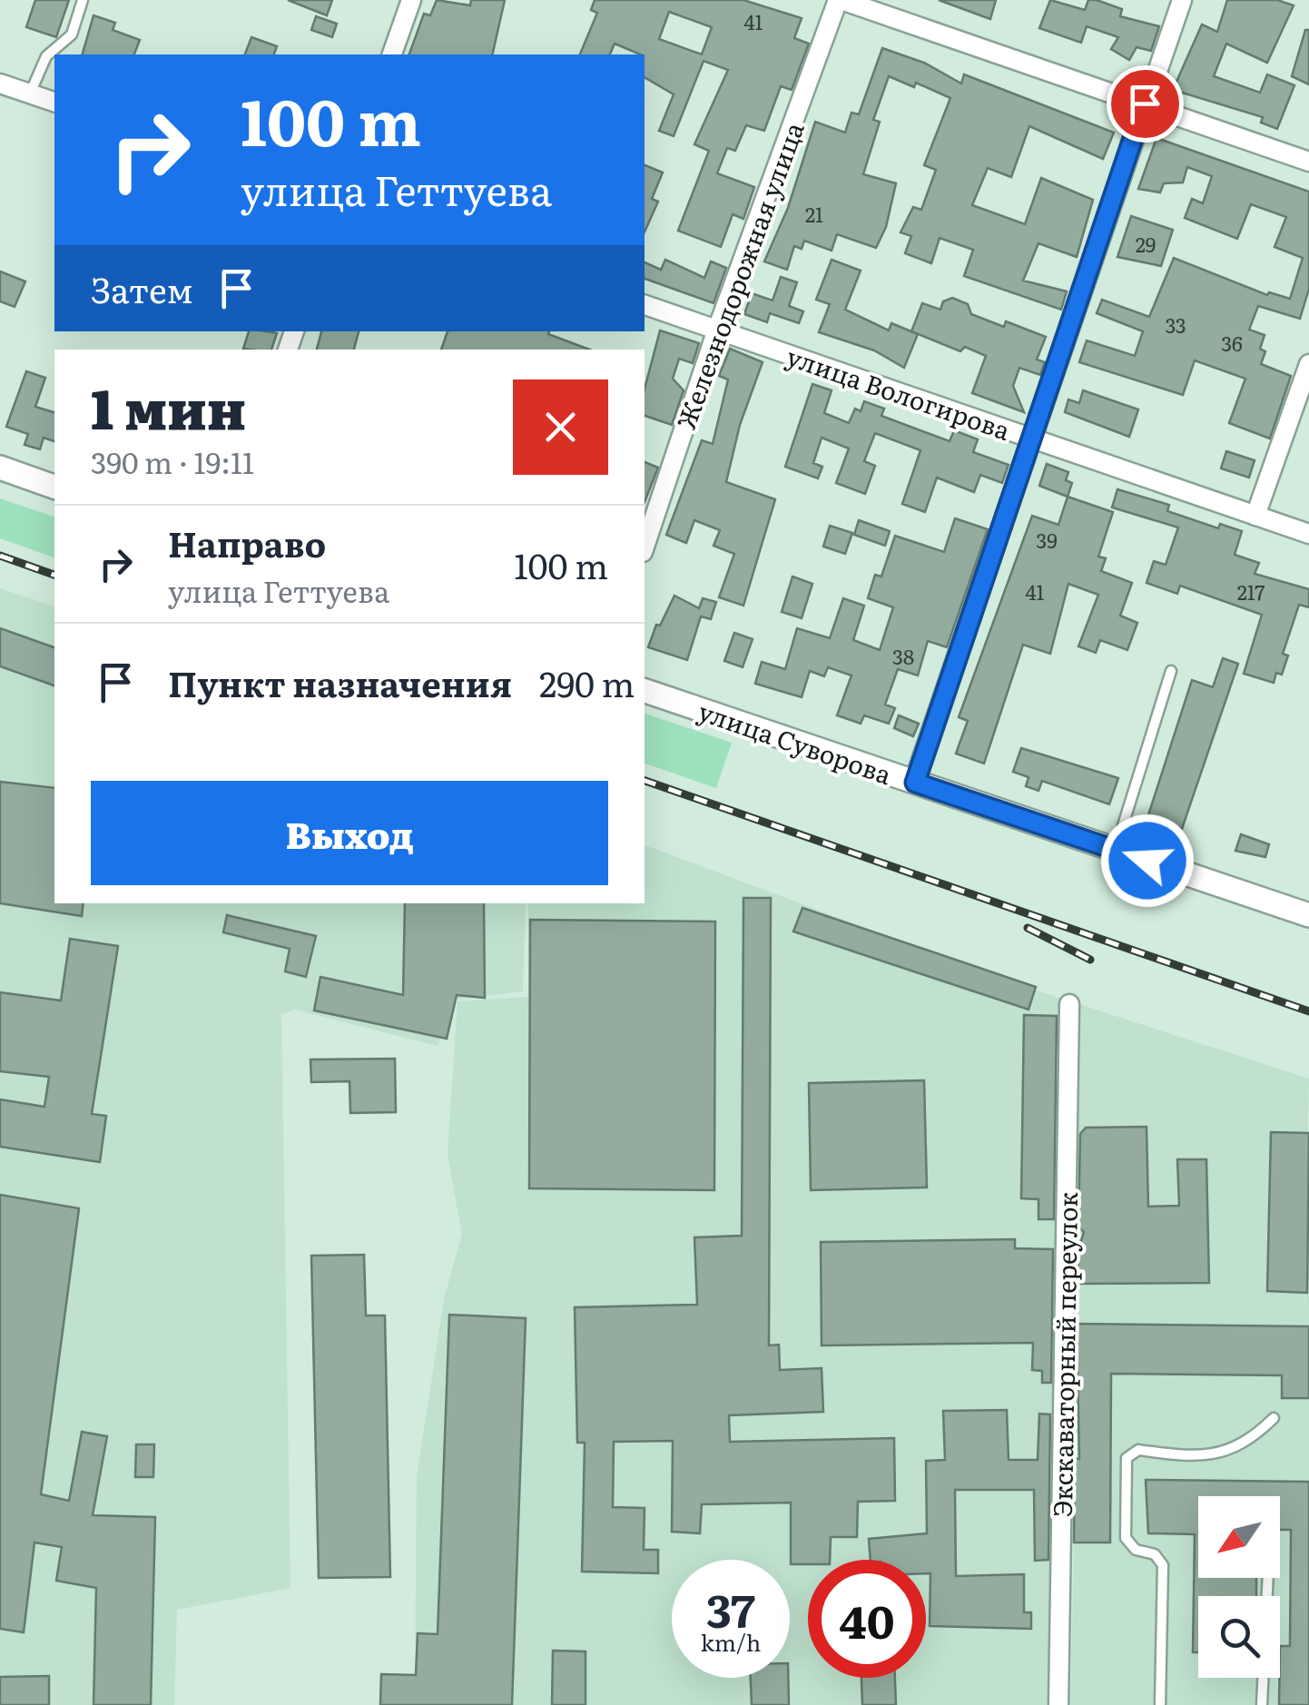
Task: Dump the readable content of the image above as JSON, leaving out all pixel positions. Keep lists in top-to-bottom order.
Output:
{
  "streets": {
    "street": [
      "Железнодорожная улица",
      "улица Вологирова",
      "улица Суворова",
      "Экскаваторный переулок"
    ]
  },
  "crossings": [
    ["Железнодорожная улица", "улица Вологирова"]
  ],
  "house_numbers": [
    "41",
    "21",
    "29",
    "33",
    "36",
    "39",
    "41",
    "217",
    "38"
  ],
  "north": "bottom left",
  "page": {
    "turn": ["100 m", "улица Геттуева"],
    "then": "Затем",
    "heading": ["1 мин", "390 m · 19:11"],
    "list": [
      {
        "name": "Направо",
        "note": "улица Геттуева",
        "value": "100 m"
      },
      {
        "name": "Пункт назначения",
        "value": "290 m"
      }
    ],
    "buttons": "Выход",
    "speed": "37 km/h",
    "limit": "40"
  }
}
